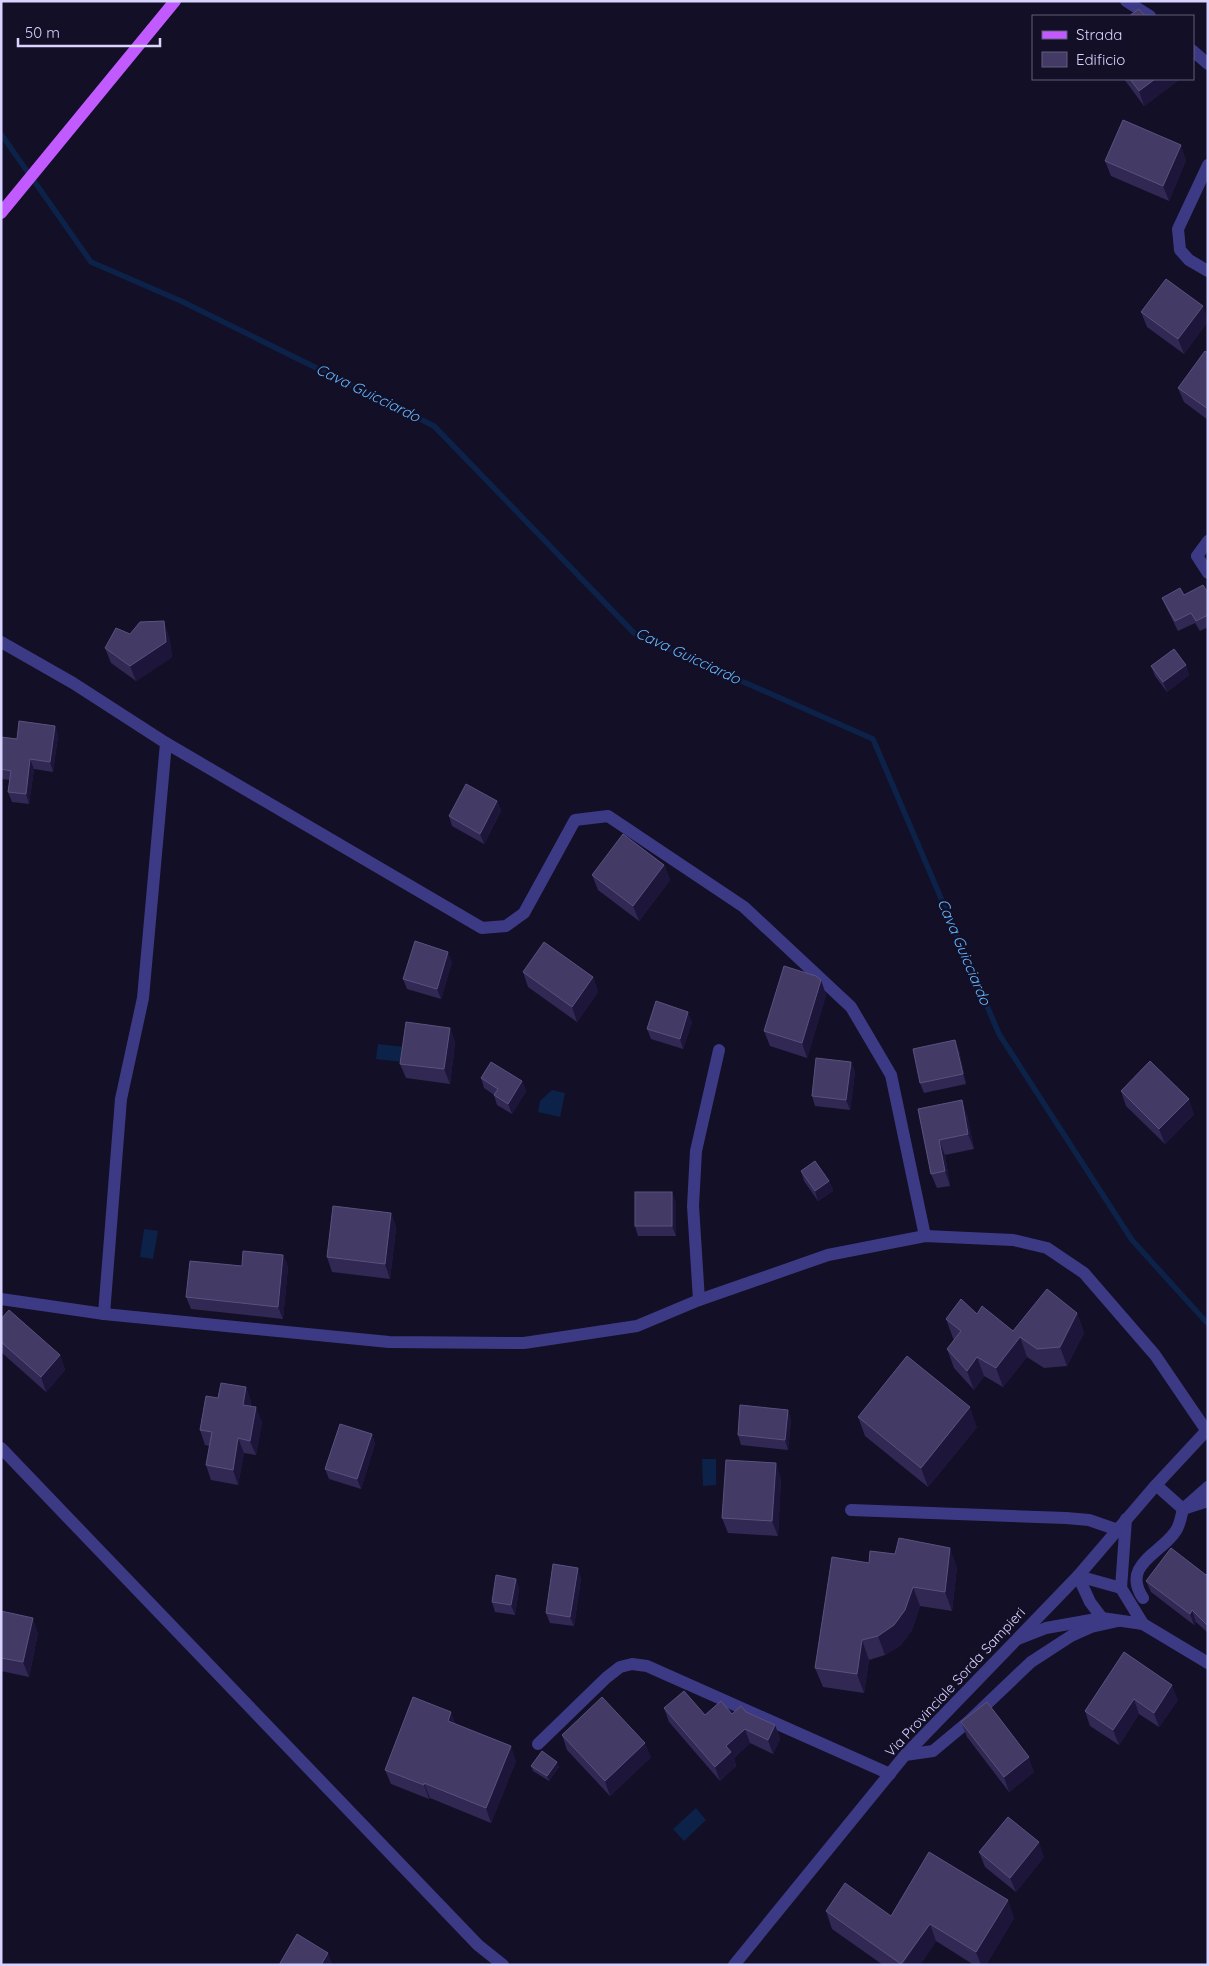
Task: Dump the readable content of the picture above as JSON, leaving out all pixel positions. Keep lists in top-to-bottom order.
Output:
{
  "streets": {
    "street": ["Via Provinciale Sorda Sampieri"]
  },
  "water": ["Cava Guicciardo"],
  "legend": ["Strada", "Edificio"],
  "scale_bar": "50 m"
}
